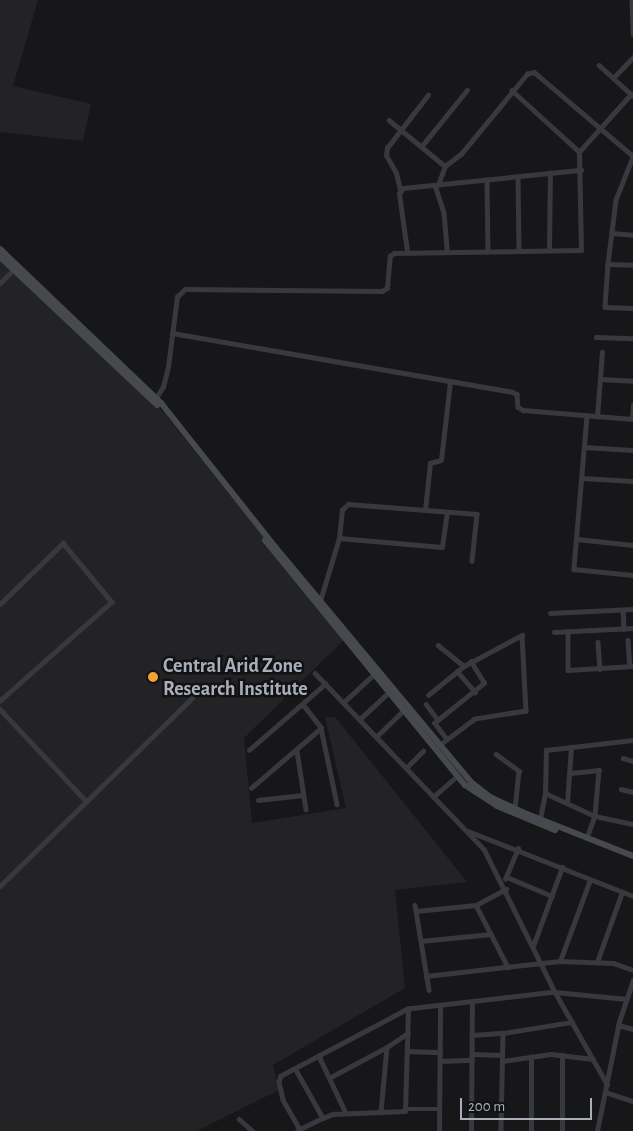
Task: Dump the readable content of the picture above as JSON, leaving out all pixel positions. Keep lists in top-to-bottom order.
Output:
{
  "places": ["Central Arid Zone Research Institute"],
  "scale_bar": "200 m"
}
